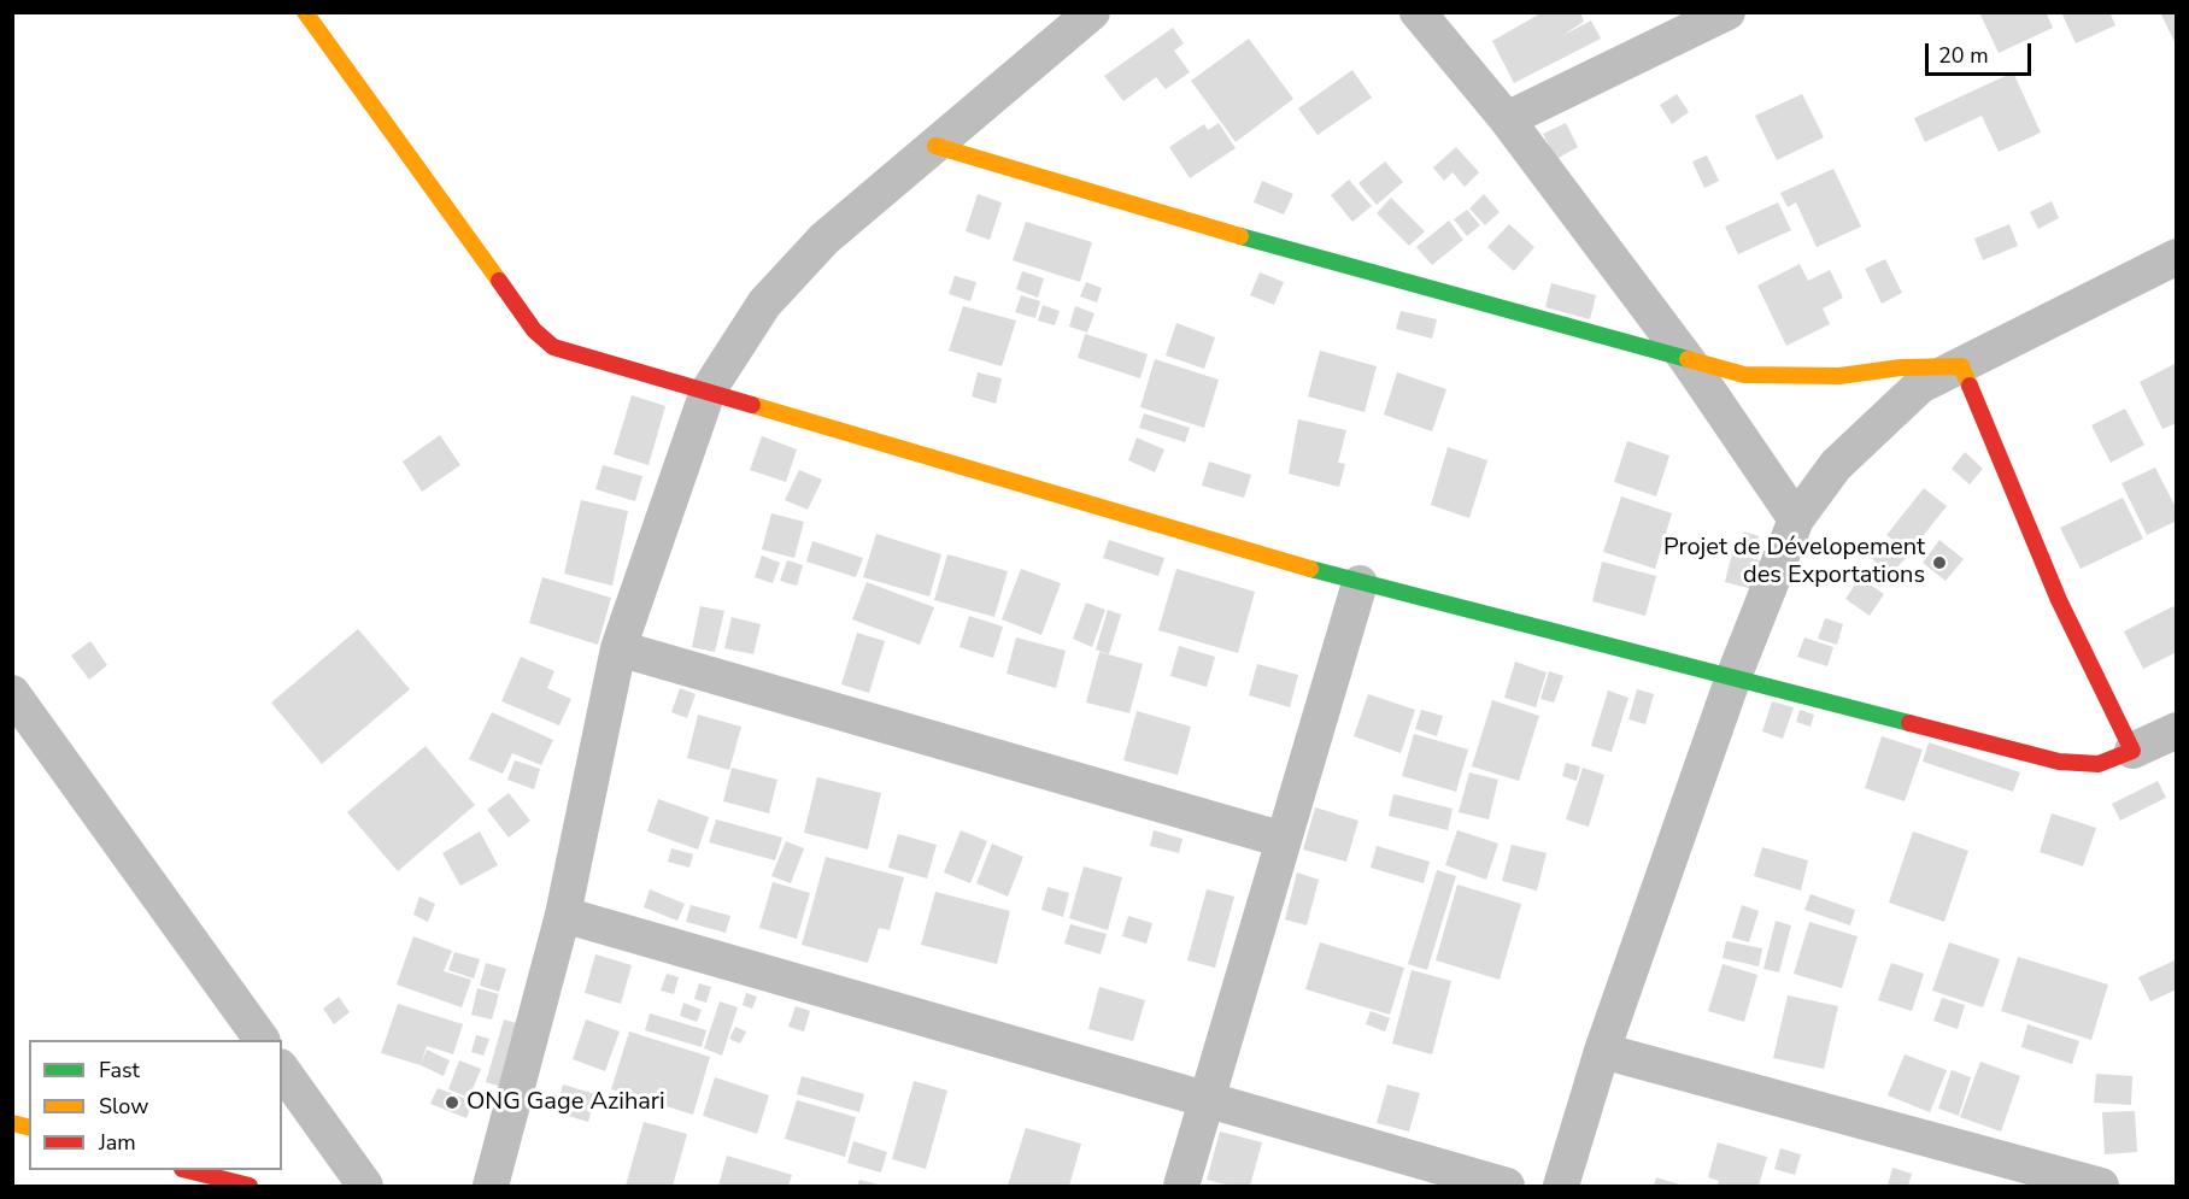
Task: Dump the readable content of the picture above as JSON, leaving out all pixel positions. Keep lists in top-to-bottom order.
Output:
{
  "places": ["Projet de Dévelopement des Exportations", "ONG Gage Azihari"],
  "legend": ["Fast", "Slow", "Jam"],
  "scale_bar": "20 m"
}
